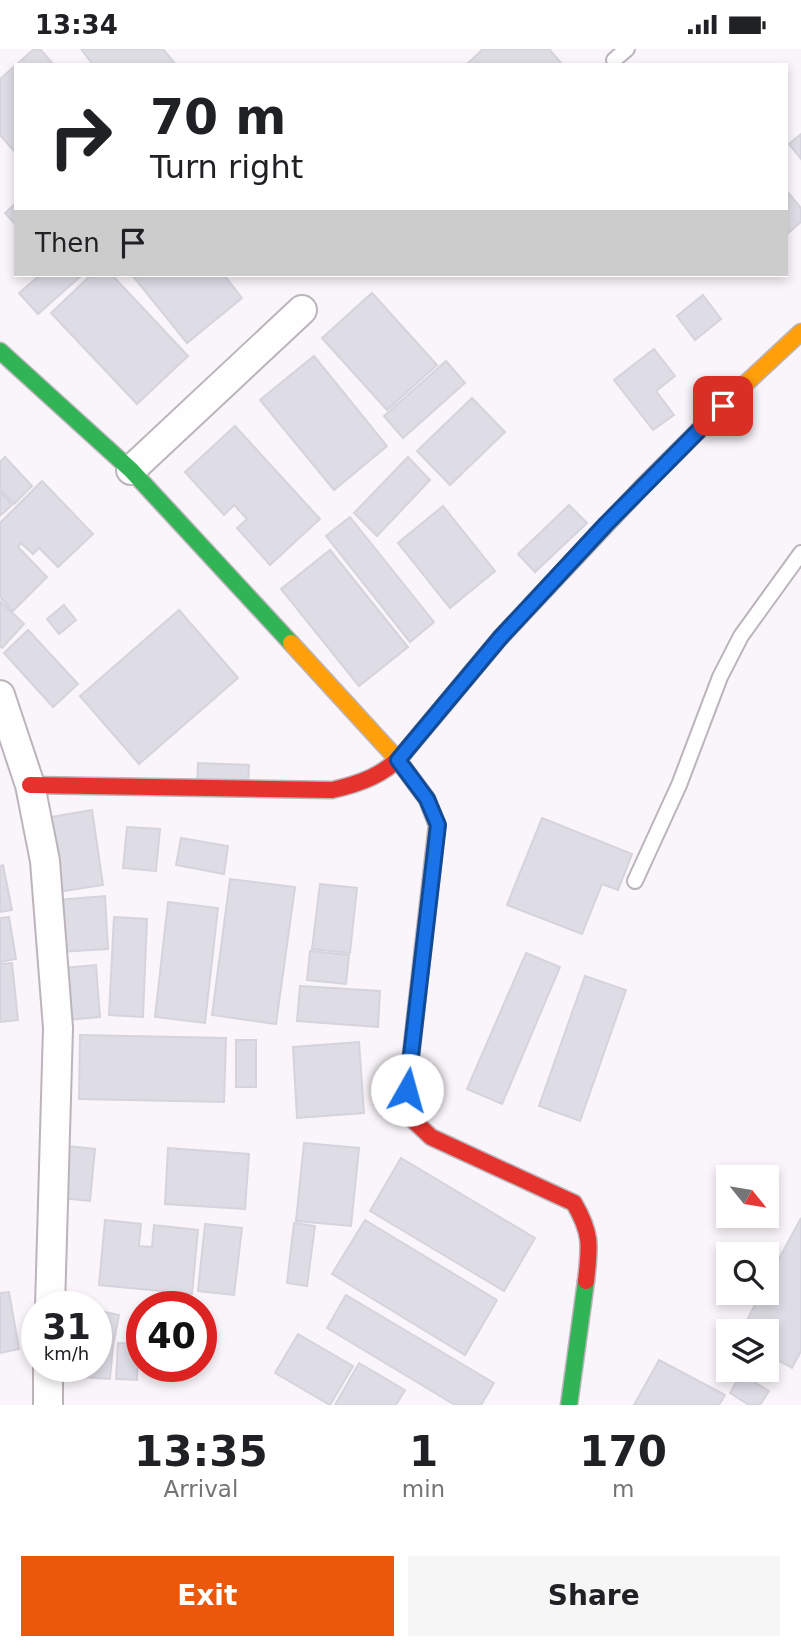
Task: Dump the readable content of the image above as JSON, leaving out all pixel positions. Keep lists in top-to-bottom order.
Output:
{
  "north": "bottom right",
  "page": {
    "status": "13:34",
    "turn": ["70 m", "Turn right"],
    "then": "Then",
    "speed": "31 km/h",
    "limit": "40",
    "eta": [
      "13:35",
      "Arrival",
      "1",
      "min",
      "170",
      "m"
    ],
    "buttons": ["Exit", "Share"]
  }
}
